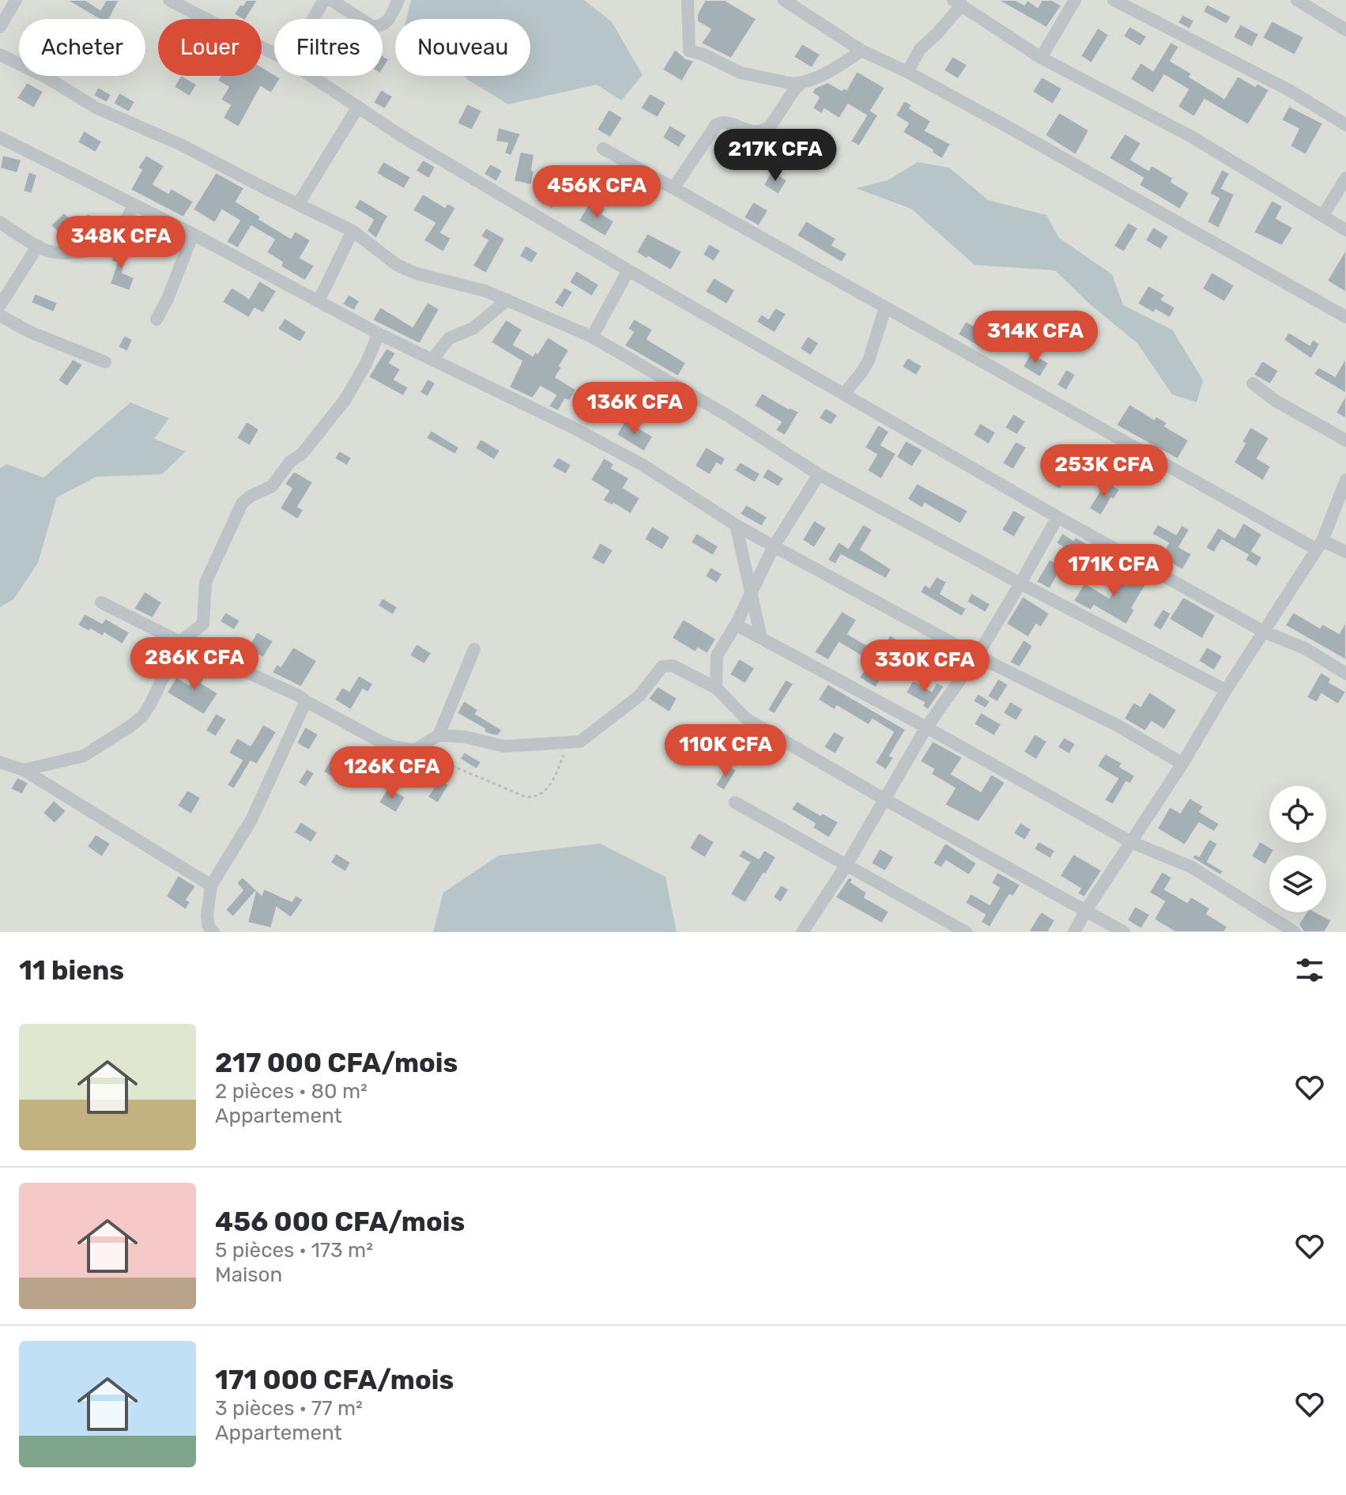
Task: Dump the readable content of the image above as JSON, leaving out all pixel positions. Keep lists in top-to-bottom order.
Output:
{
  "page": {
    "chip": [
      "Acheter",
      "Louer",
      "Filtres",
      "Nouveau"
    ],
    "price": [
      "217K CFA",
      "456K CFA",
      "348K CFA",
      "314K CFA",
      "136K CFA",
      "253K CFA",
      "171K CFA",
      "286K CFA",
      "330K CFA",
      "110K CFA",
      "126K CFA"
    ],
    "heading": "11 biens",
    "list": [
      {
        "name": "217 000 CFA/mois",
        "note": "2 pièces · 80 m² · Appartement"
      },
      {
        "name": "456 000 CFA/mois",
        "note": "5 pièces · 173 m² · Maison"
      },
      {
        "name": "171 000 CFA/mois",
        "note": "3 pièces · 77 m² · Appartement"
      }
    ]
  }
}
